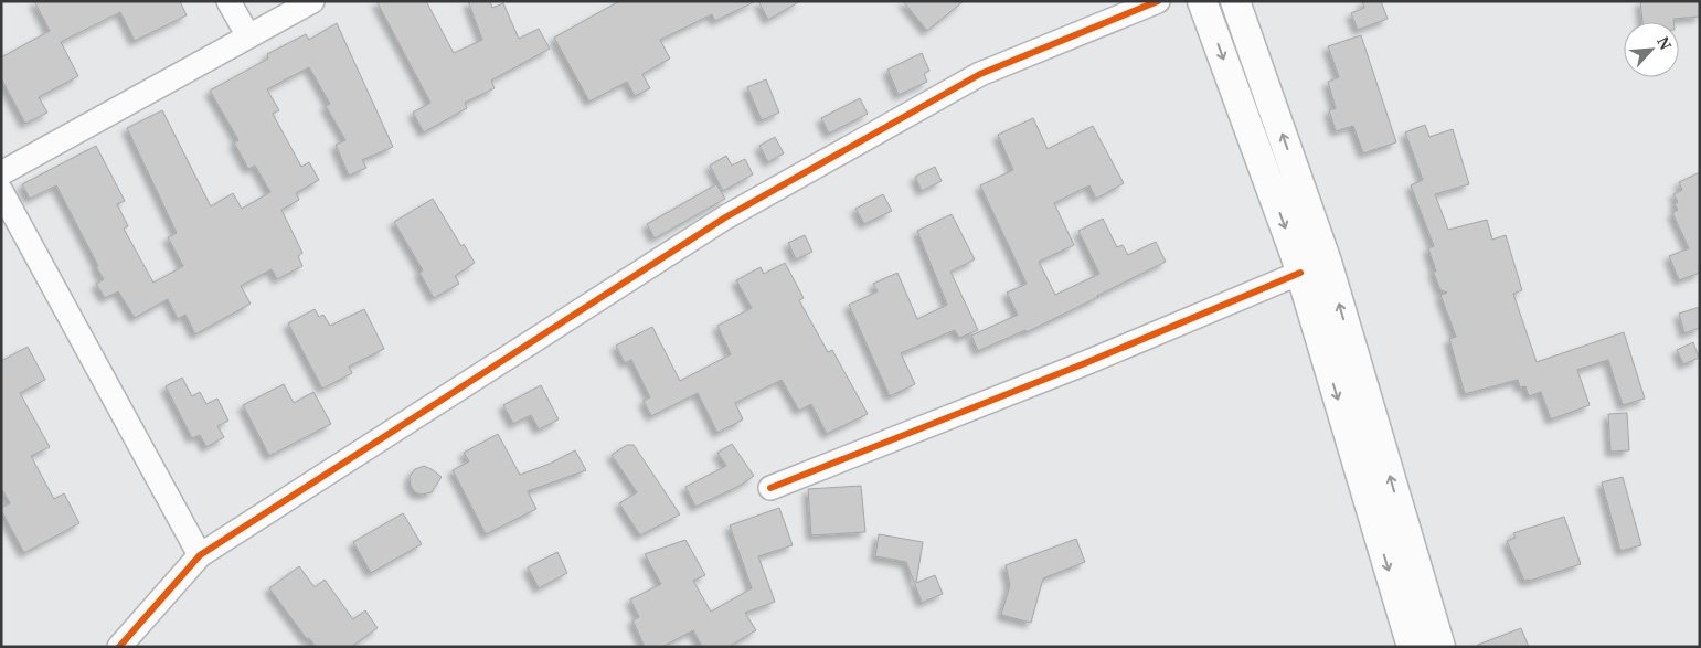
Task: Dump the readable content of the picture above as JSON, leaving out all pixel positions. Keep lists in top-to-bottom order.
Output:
{
  "north": "top right"
}
